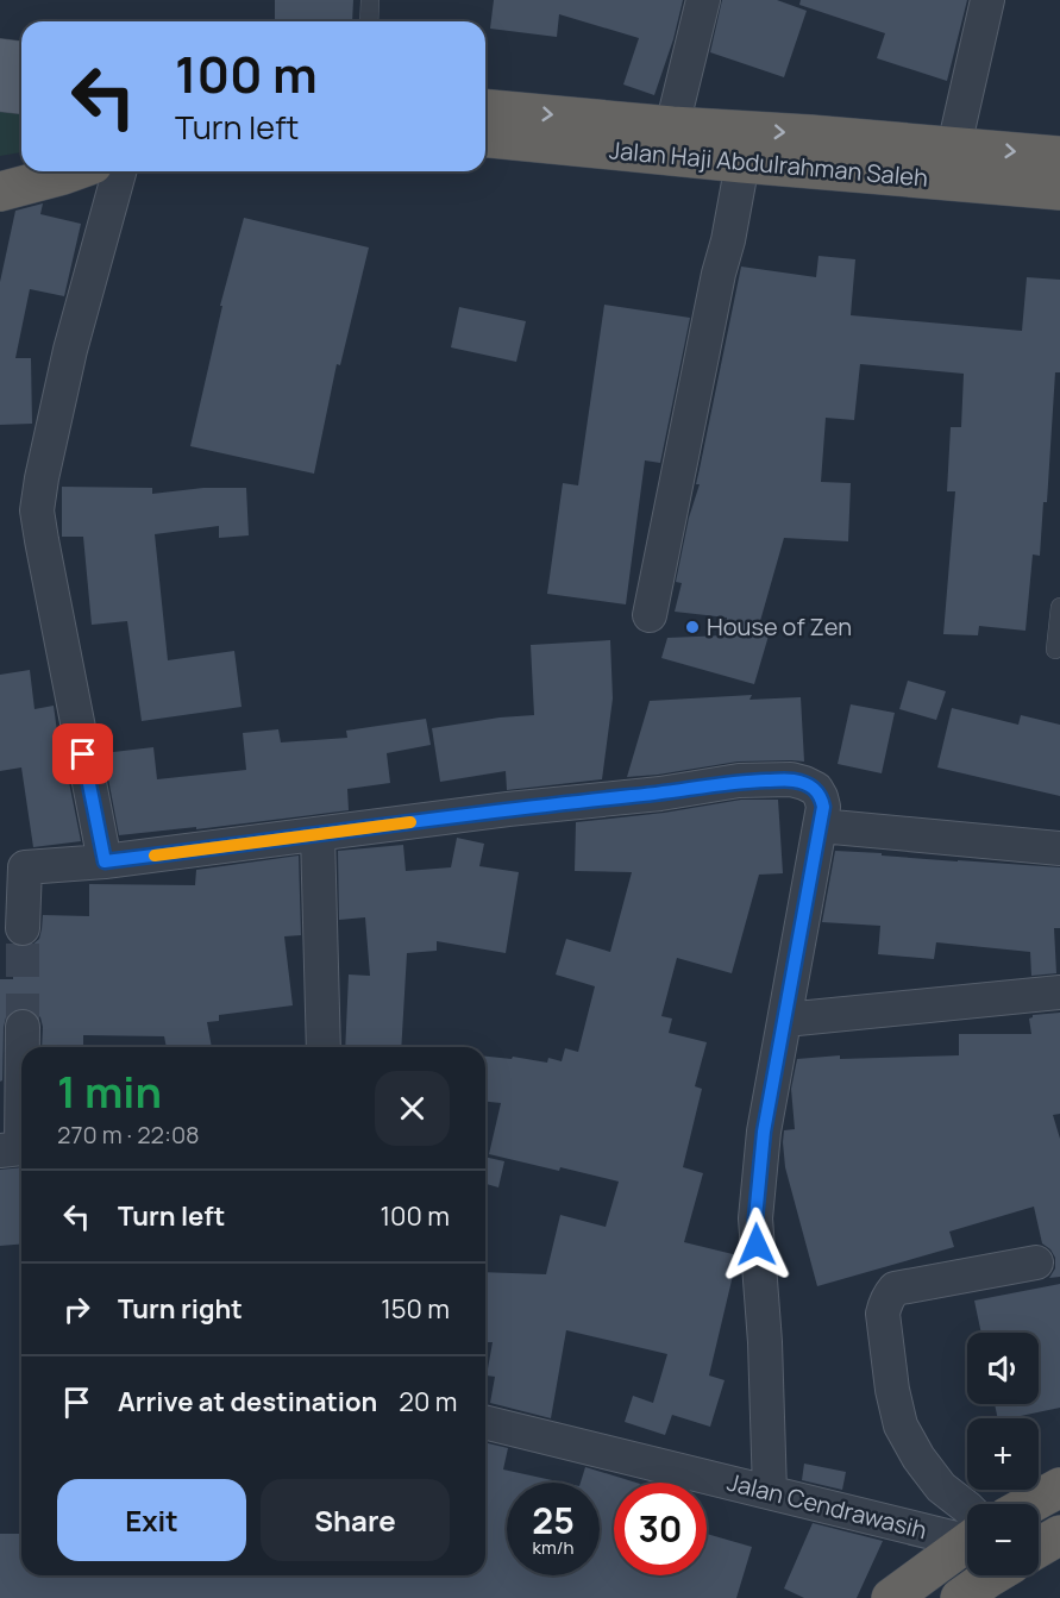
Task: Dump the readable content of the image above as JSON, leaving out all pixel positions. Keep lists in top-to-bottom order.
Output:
{
  "streets": {
    "highway": ["Jalan Haji Abdulrahman Saleh"],
    "street": ["Jalan Cendrawasih"]
  },
  "places": ["House of Zen"],
  "page": {
    "turn": ["100 m", "Turn left"],
    "heading": ["1 min", "270 m · 22:08"],
    "list": [
      {
        "name": "Turn left",
        "value": "100 m"
      },
      {
        "name": "Turn right",
        "value": "150 m"
      },
      {
        "name": "Arrive at destination",
        "value": "20 m"
      }
    ],
    "map_buttons": ["+", "−"],
    "buttons": ["Exit", "Share"],
    "speed": "25 km/h",
    "limit": "30"
  }
}
